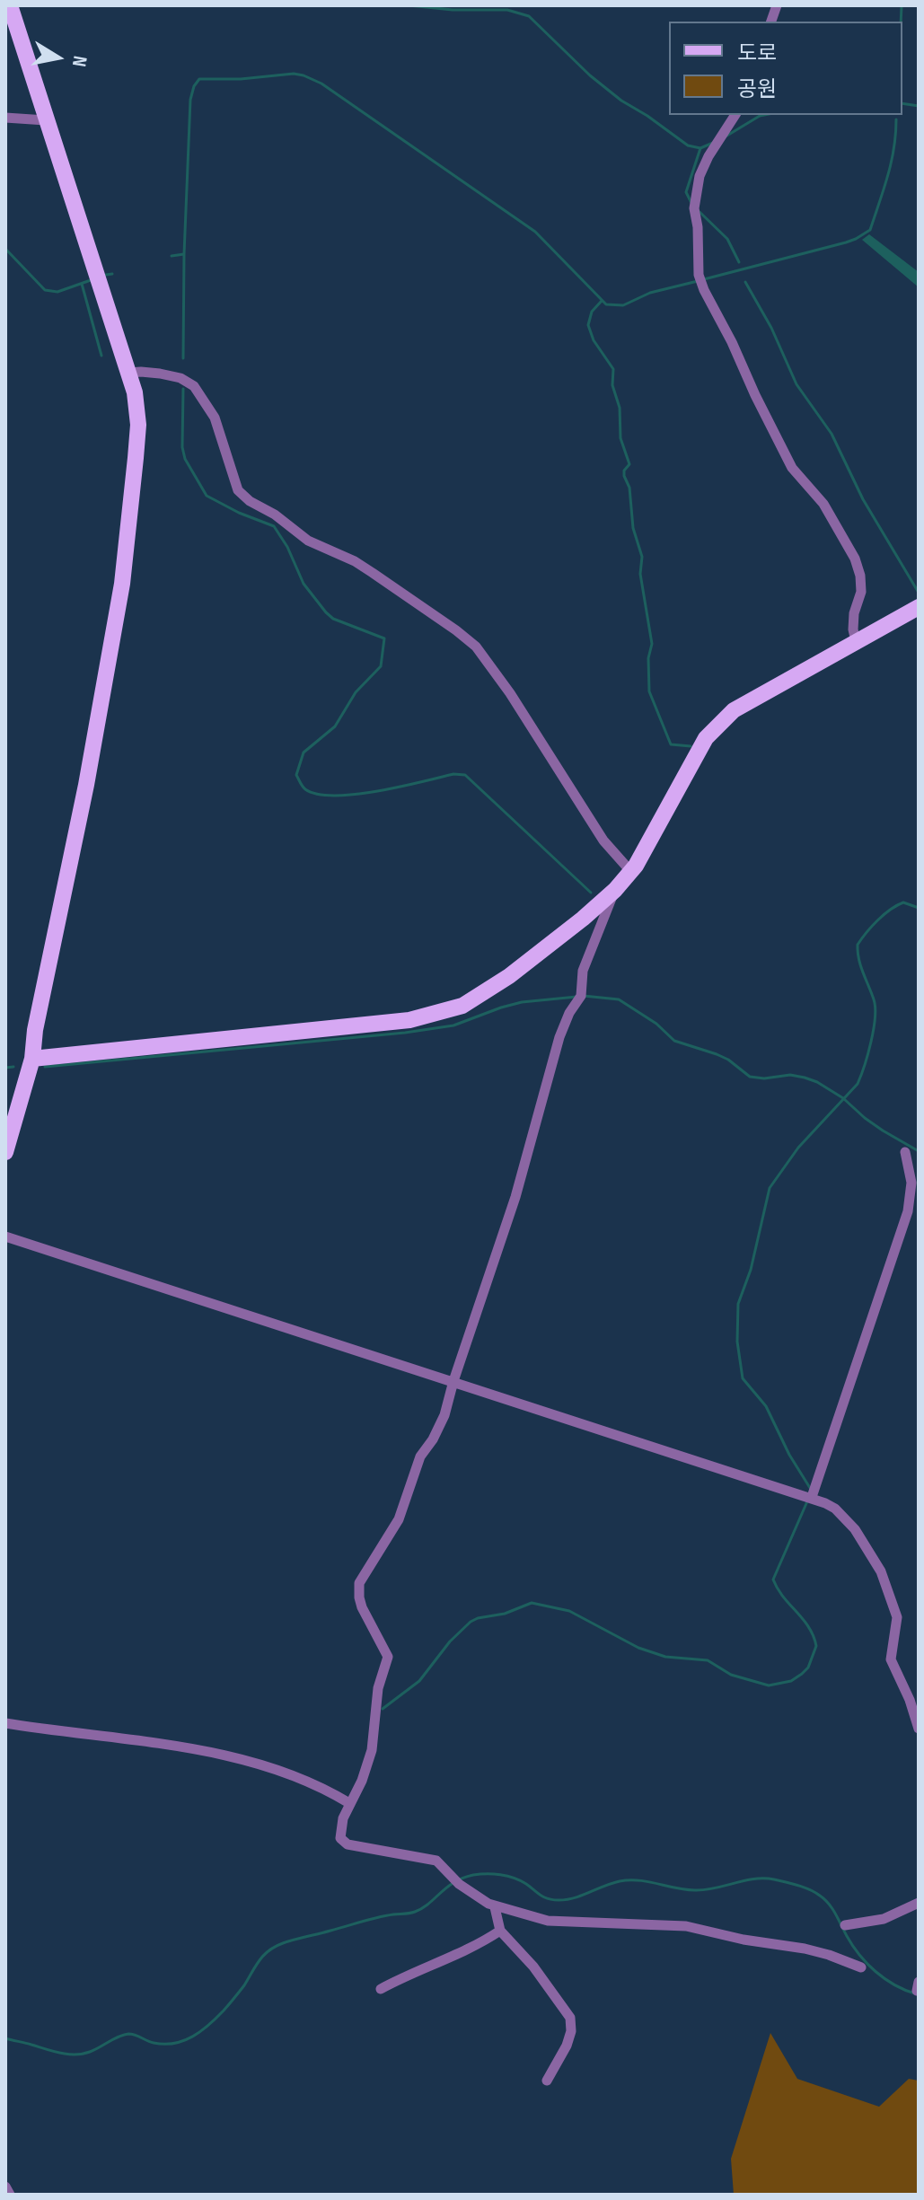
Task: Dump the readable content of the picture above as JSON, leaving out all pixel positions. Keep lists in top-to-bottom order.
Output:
{
  "legend": ["도로", "공원"],
  "north": "right"
}
